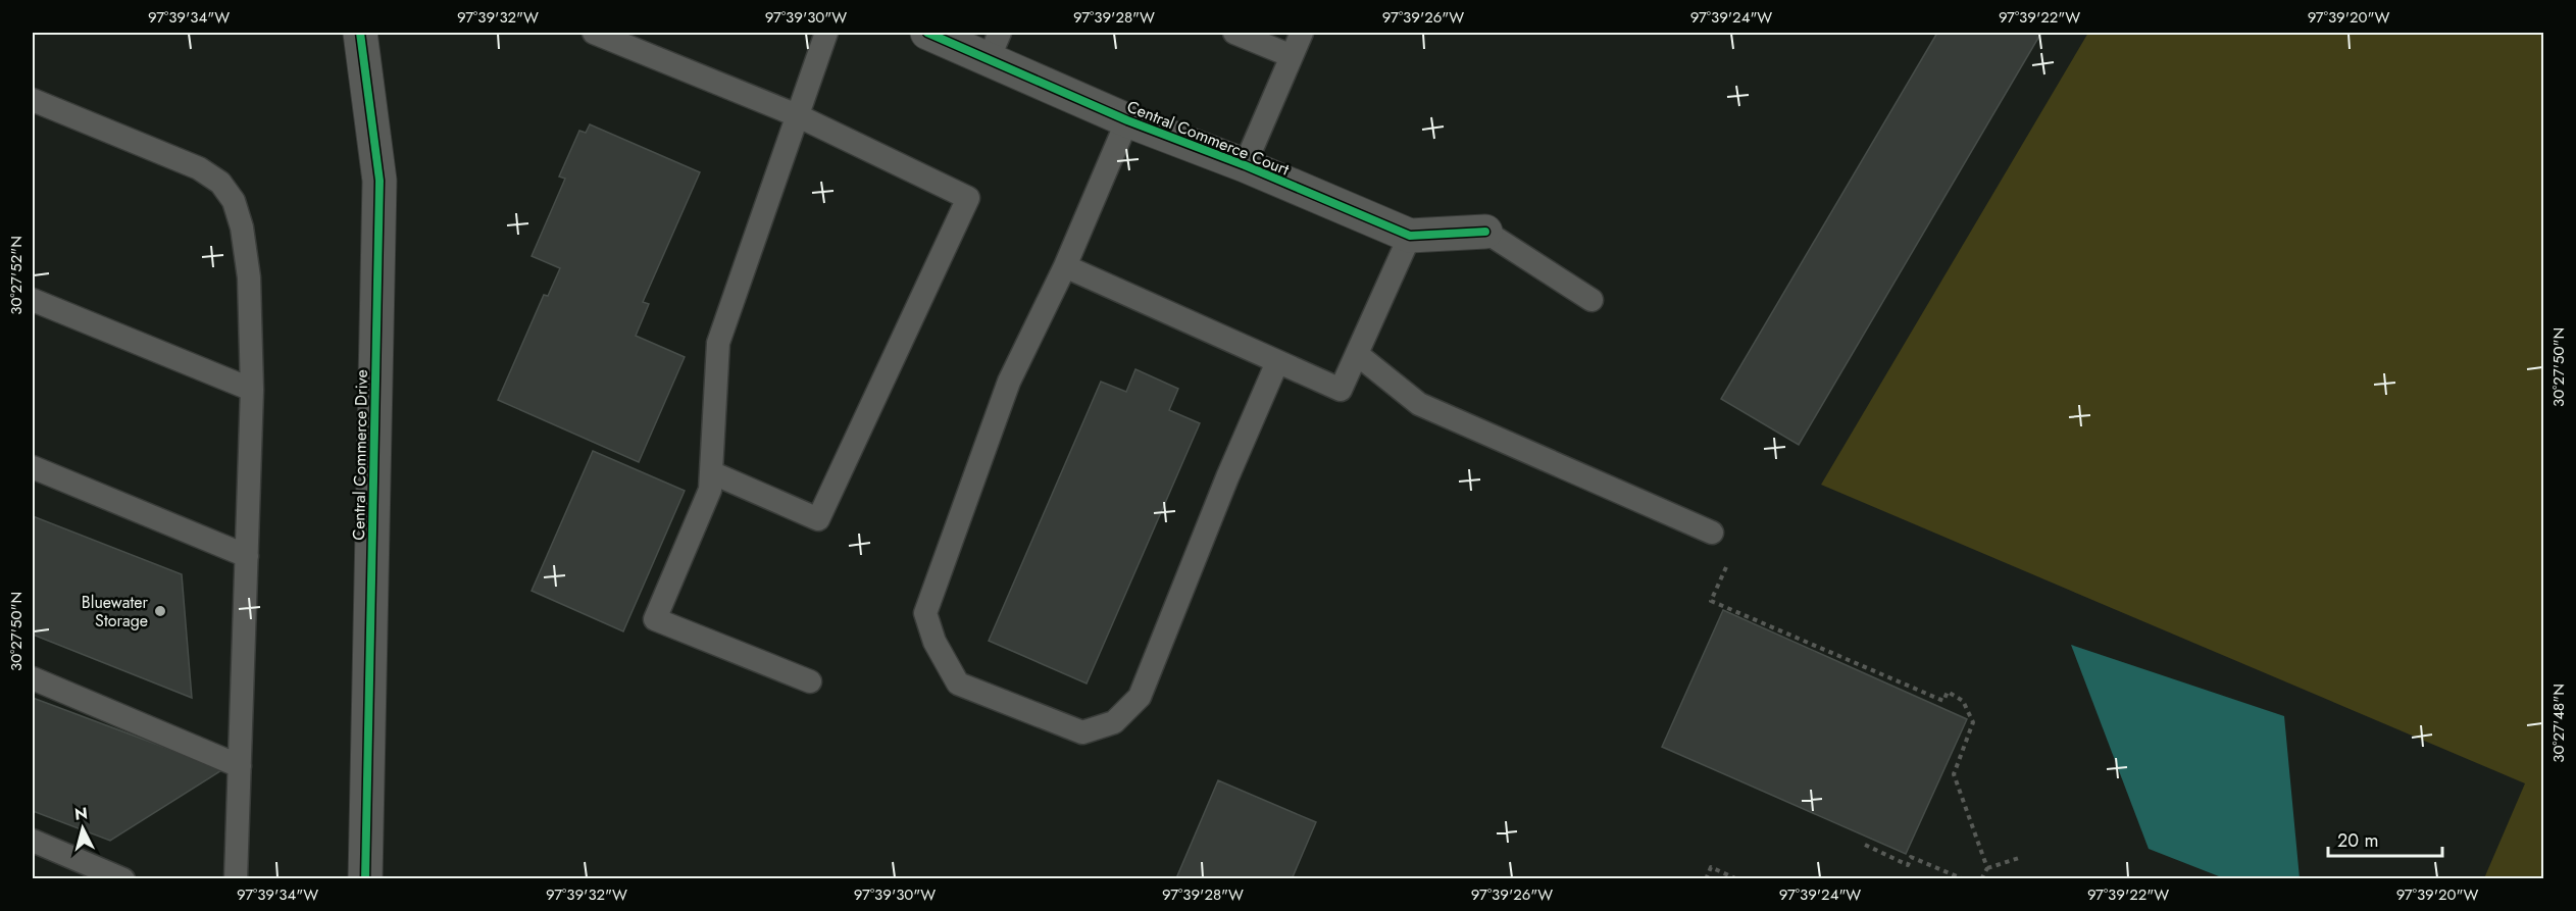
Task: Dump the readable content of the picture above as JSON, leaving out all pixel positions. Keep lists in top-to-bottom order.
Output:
{
  "streets": {
    "street": ["Central Commerce Court", "Central Commerce Drive"]
  },
  "places": ["Bluewater Storage"],
  "scale_bar": "20 m",
  "north": "top",
  "coordinates": [
    "97°39'34\"W",
    "97°39'32\"W",
    "97°39'30\"W",
    "97°39'28\"W",
    "97°39'26\"W",
    "97°39'24\"W",
    "97°39'22\"W",
    "97°39'20\"W",
    "30°27'52\"N",
    "30°27'50\"N",
    "30°27'48\"N"
  ]
}
